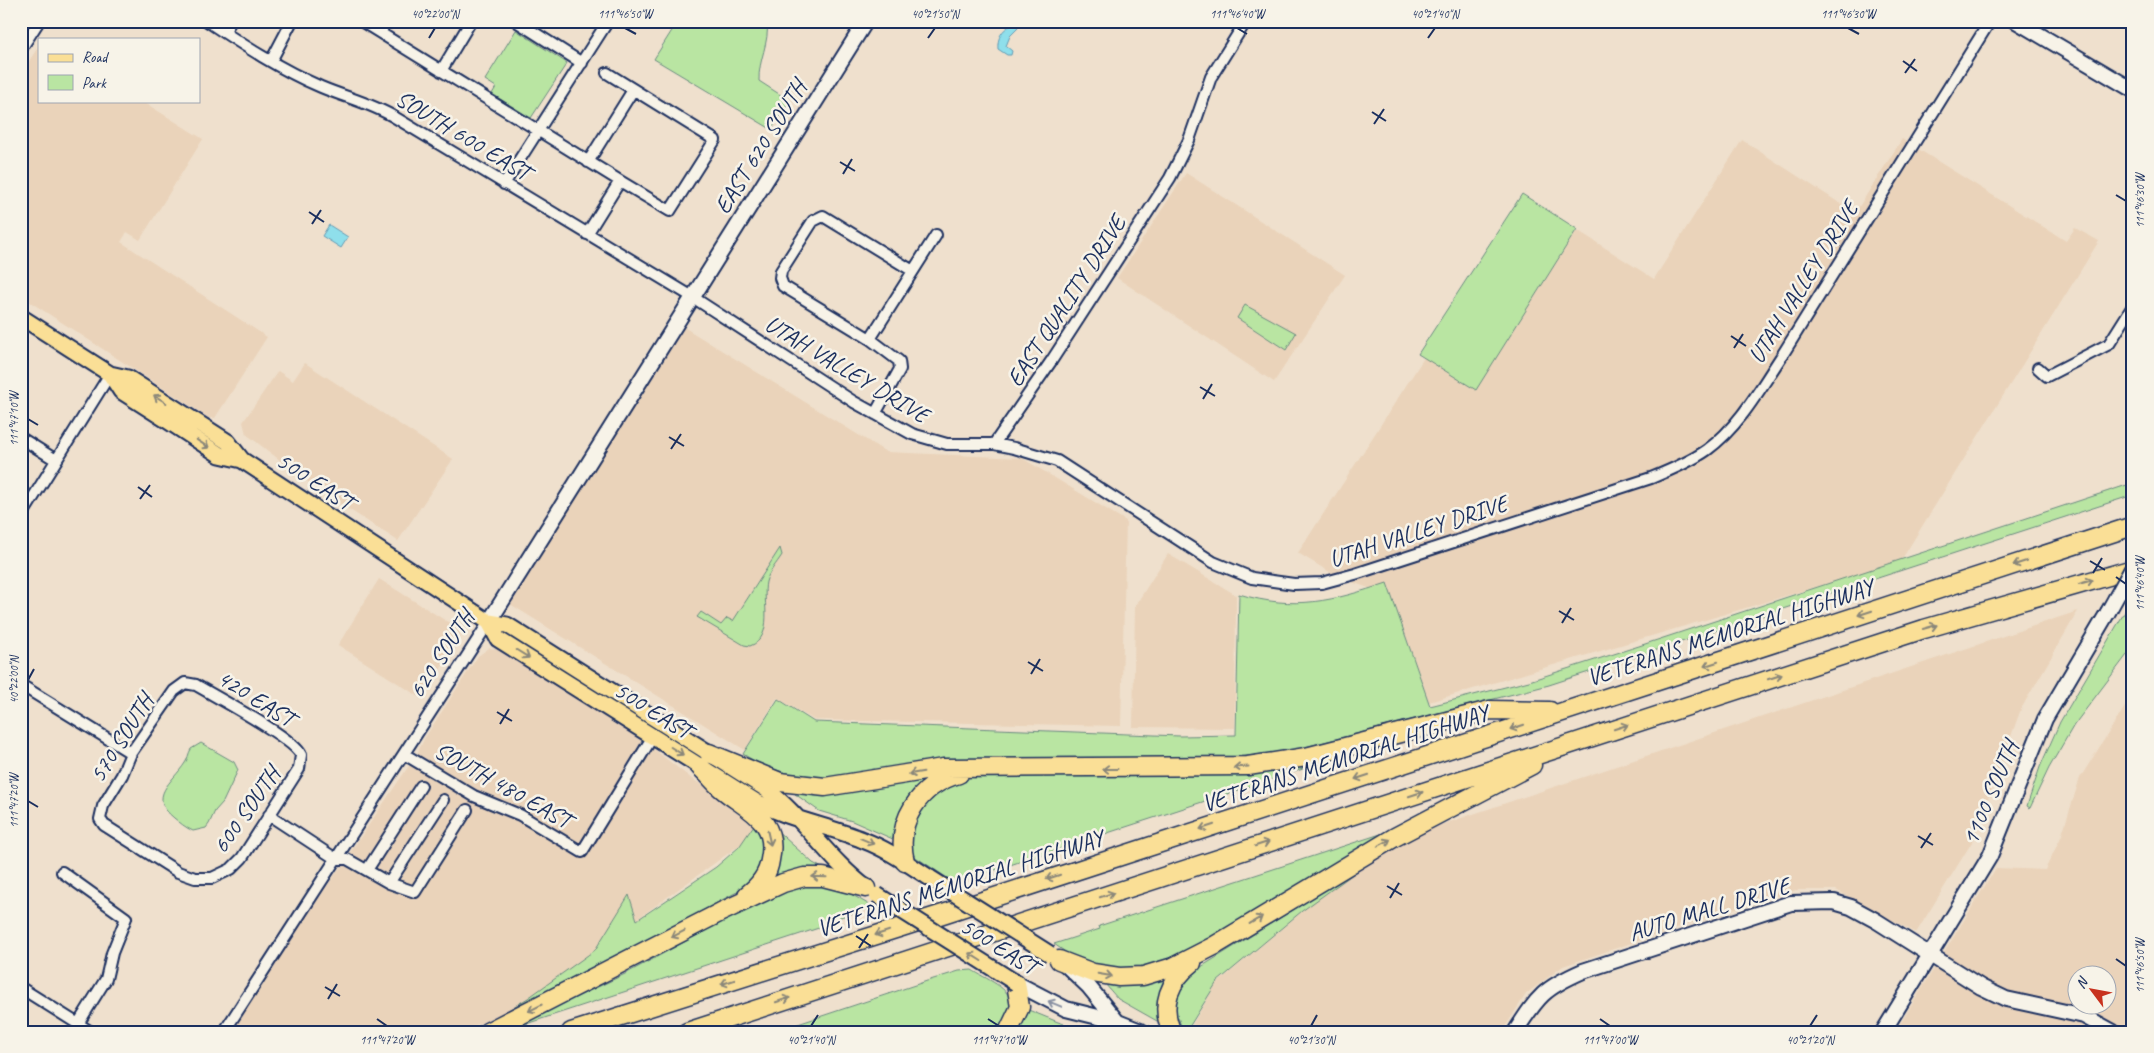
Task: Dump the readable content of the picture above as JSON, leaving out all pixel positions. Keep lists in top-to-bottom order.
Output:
{
  "streets": {
    "highway": ["VETERANS MEMORIAL HIGHWAY"],
    "main road": ["500 EAST"],
    "street": [
      "SOUTH 600 EAST",
      "EAST 620 SOUTH",
      "UTAH VALLEY DRIVE",
      "EAST QUALITY DRIVE",
      "620 SOUTH",
      "420 EAST",
      "570 SOUTH",
      "SOUTH 480 EAST",
      "1100 SOUTH",
      "600 SOUTH",
      "AUTO MALL DRIVE"
    ]
  },
  "crossings": [
    ["SOUTH 600 EAST", "EAST 620 SOUTH"],
    ["SOUTH 600 EAST", "UTAH VALLEY DRIVE"],
    ["SOUTH 600 EAST", "620 SOUTH"],
    ["EAST 620 SOUTH", "UTAH VALLEY DRIVE"],
    ["EAST 620 SOUTH", "620 SOUTH"],
    ["UTAH VALLEY DRIVE", "EAST QUALITY DRIVE"],
    ["UTAH VALLEY DRIVE", "620 SOUTH"],
    ["500 EAST", "620 SOUTH"],
    ["500 EAST", "SOUTH 480 EAST"],
    ["620 SOUTH", "SOUTH 480 EAST"],
    ["420 EAST", "570 SOUTH"],
    ["420 EAST", "600 SOUTH"],
    ["570 SOUTH", "600 SOUTH"],
    ["1100 SOUTH", "AUTO MALL DRIVE"]
  ],
  "legend": ["Road", "Park"],
  "north": "top left",
  "coordinates": [
    "40°22'00\"N",
    "111°46'50\"W",
    "40°21'50\"N",
    "111°46'40\"W",
    "40°21'40\"N",
    "111°46'30\"W",
    "111°47'10\"W",
    "111°47'20\"W",
    "40°21'30\"N",
    "111°47'00\"W",
    "40°21'20\"N"
  ]
}
